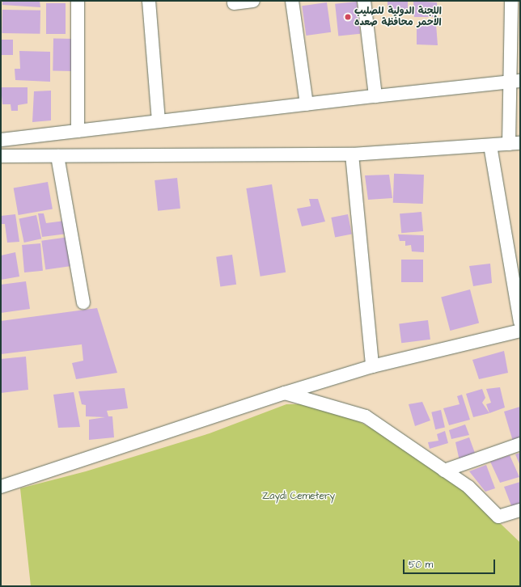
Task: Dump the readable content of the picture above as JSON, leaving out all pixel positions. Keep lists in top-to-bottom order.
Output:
{
  "parks": ["Zaydi Cemetery"],
  "places": ["اللجنة الدولية للصليب الأحمر محافظة صعده"],
  "scale_bar": "50 m"
}
